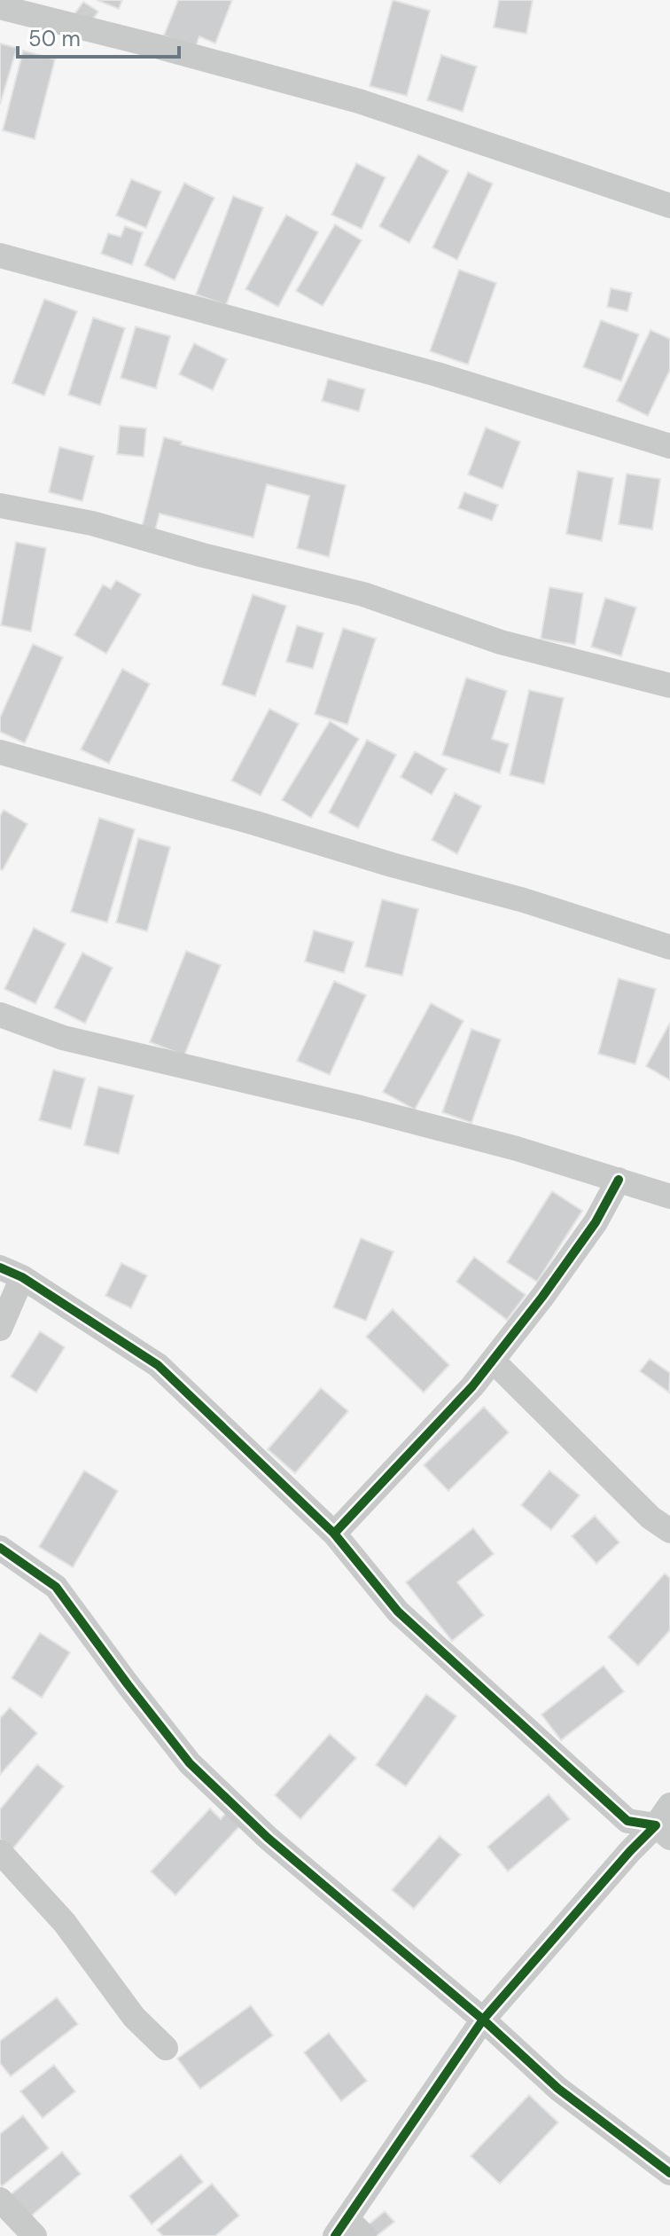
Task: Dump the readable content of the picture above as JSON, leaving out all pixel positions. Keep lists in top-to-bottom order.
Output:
{
  "scale_bar": "50 m"
}
